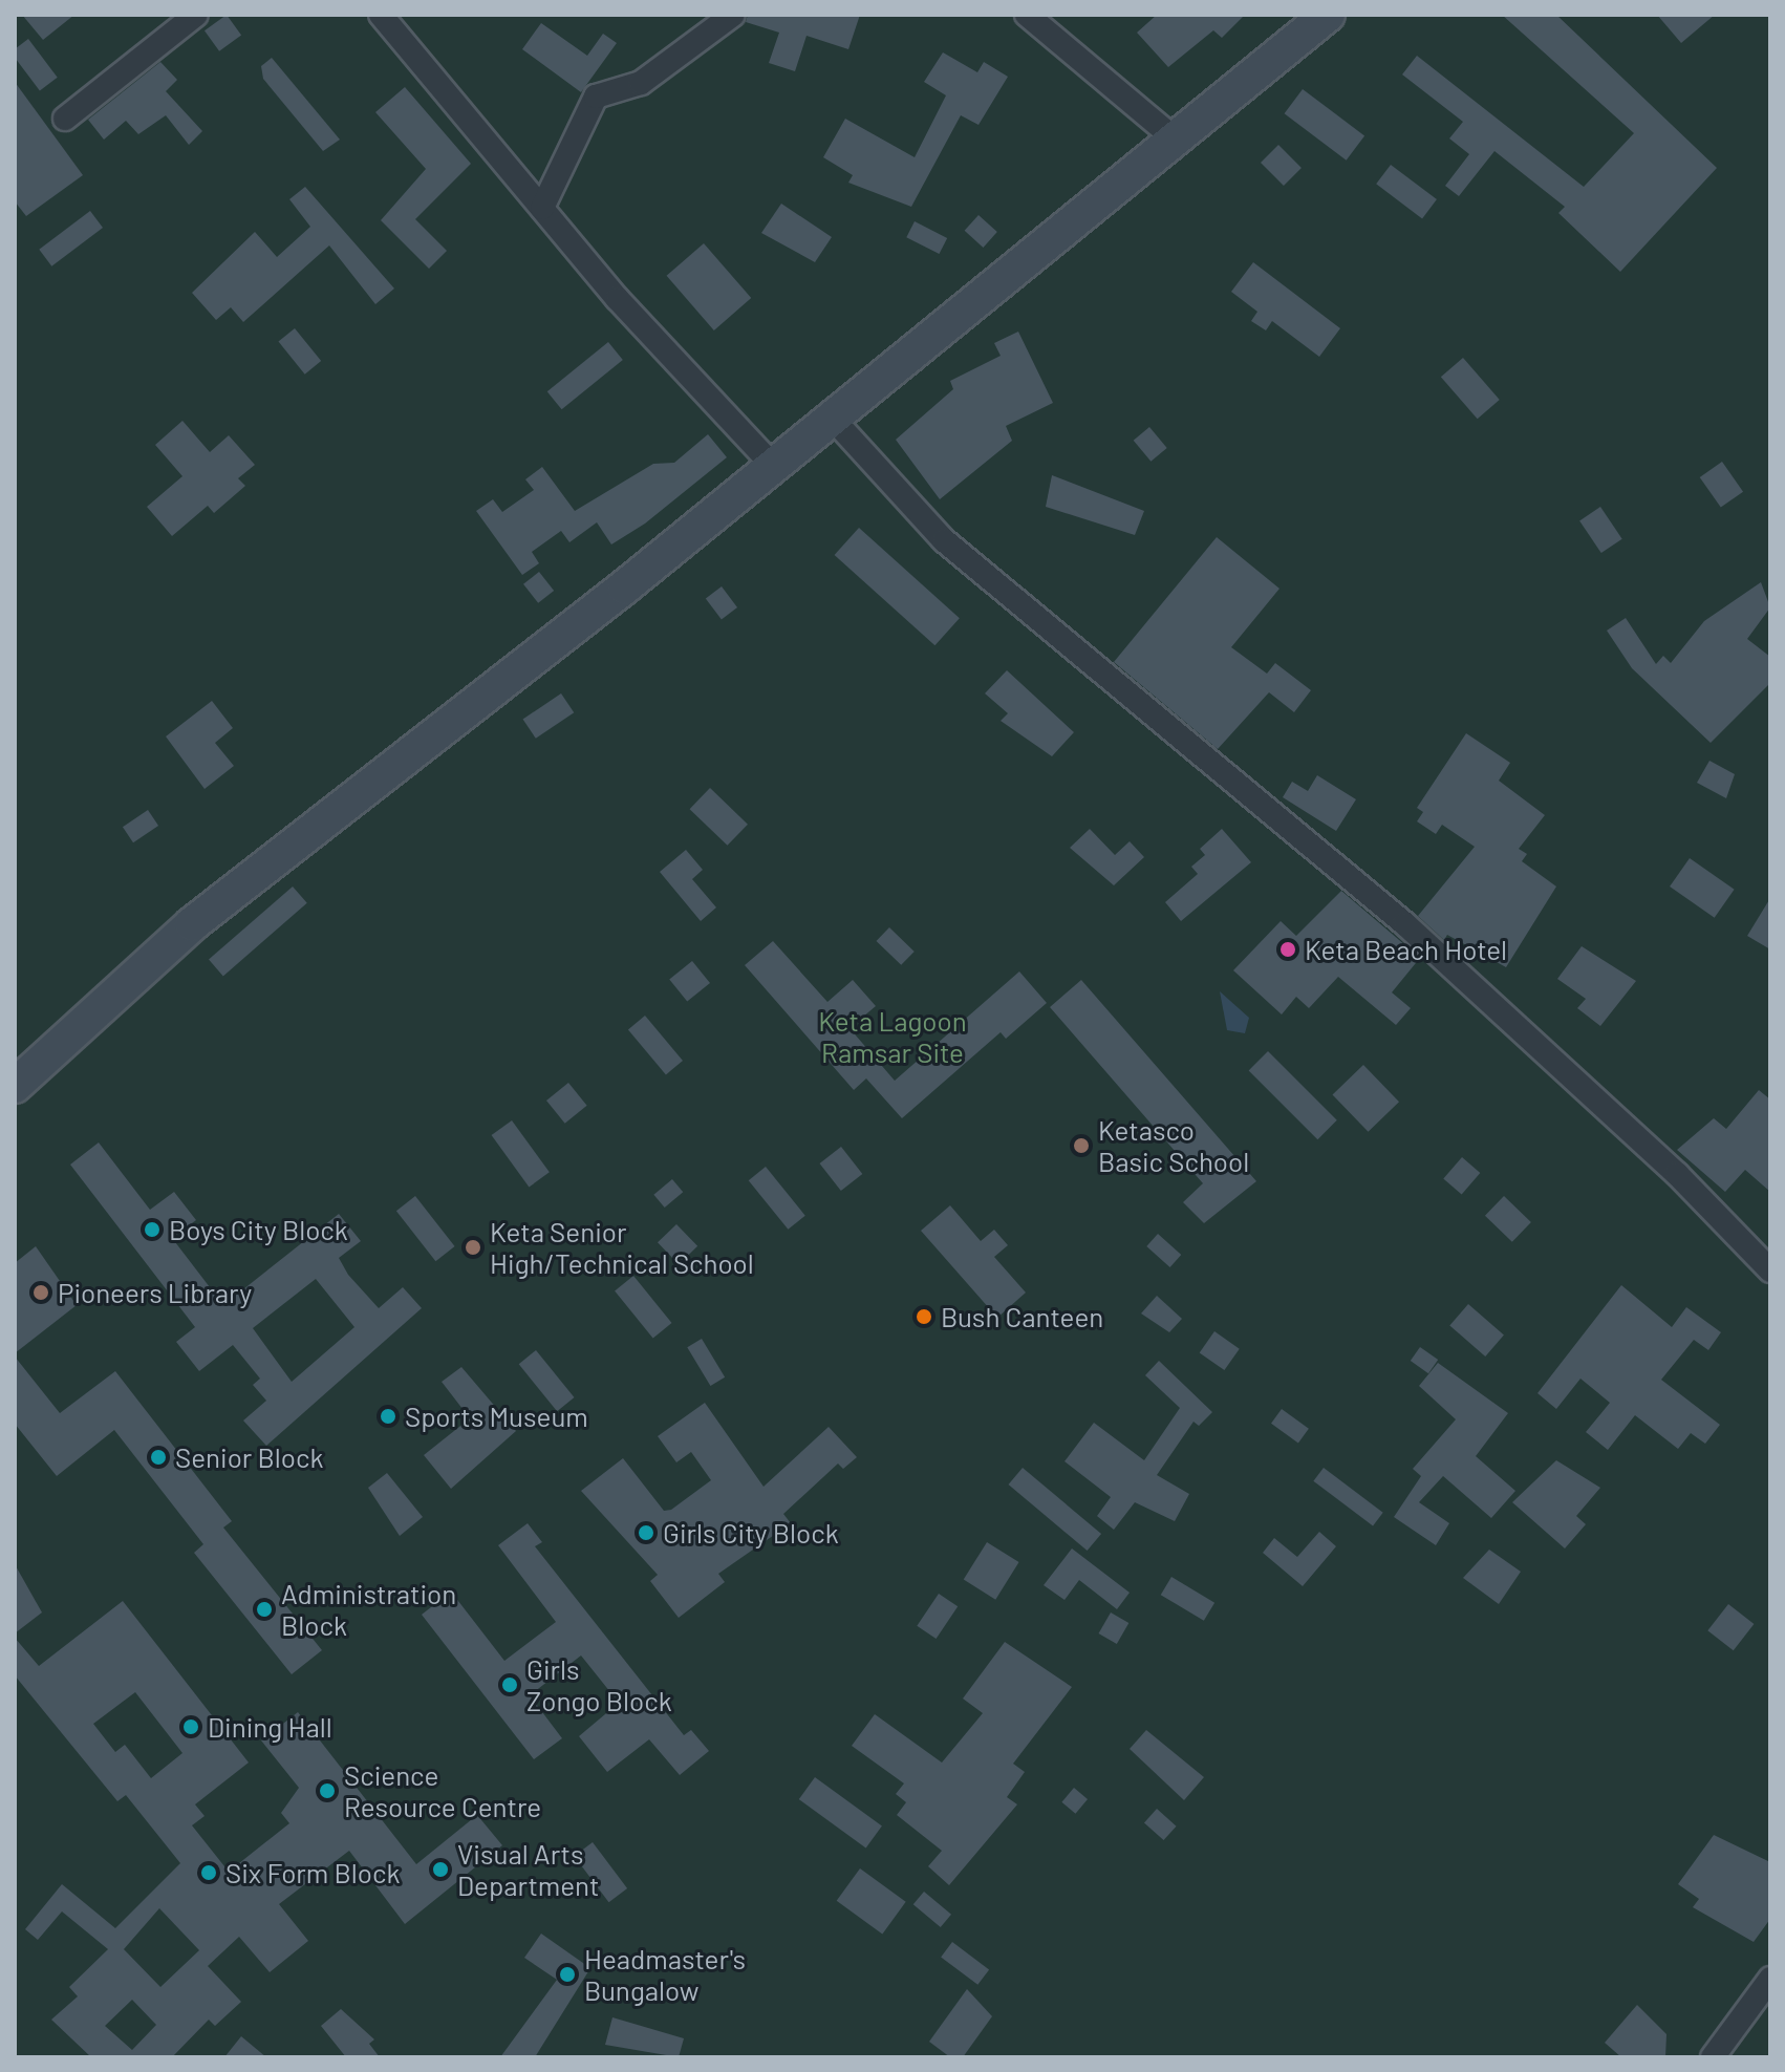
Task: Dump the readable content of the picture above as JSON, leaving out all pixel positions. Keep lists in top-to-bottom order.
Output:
{
  "parks": ["Keta Lagoon Ramsar Site"],
  "places": [
    "Keta Beach Hotel",
    "Ketasco Basic School",
    "Boys City Block",
    "Keta Senior High/Technical School",
    "Pioneers Library",
    "Bush Canteen",
    "Sports Museum",
    "Senior Block",
    "Girls City Block",
    "Administration Block",
    "Girls Zongo Block",
    "Dining Hall",
    "Science Resource Centre",
    "Visual Arts Department",
    "Six Form Block",
    "Headmaster's Bungalow"
  ]
}
